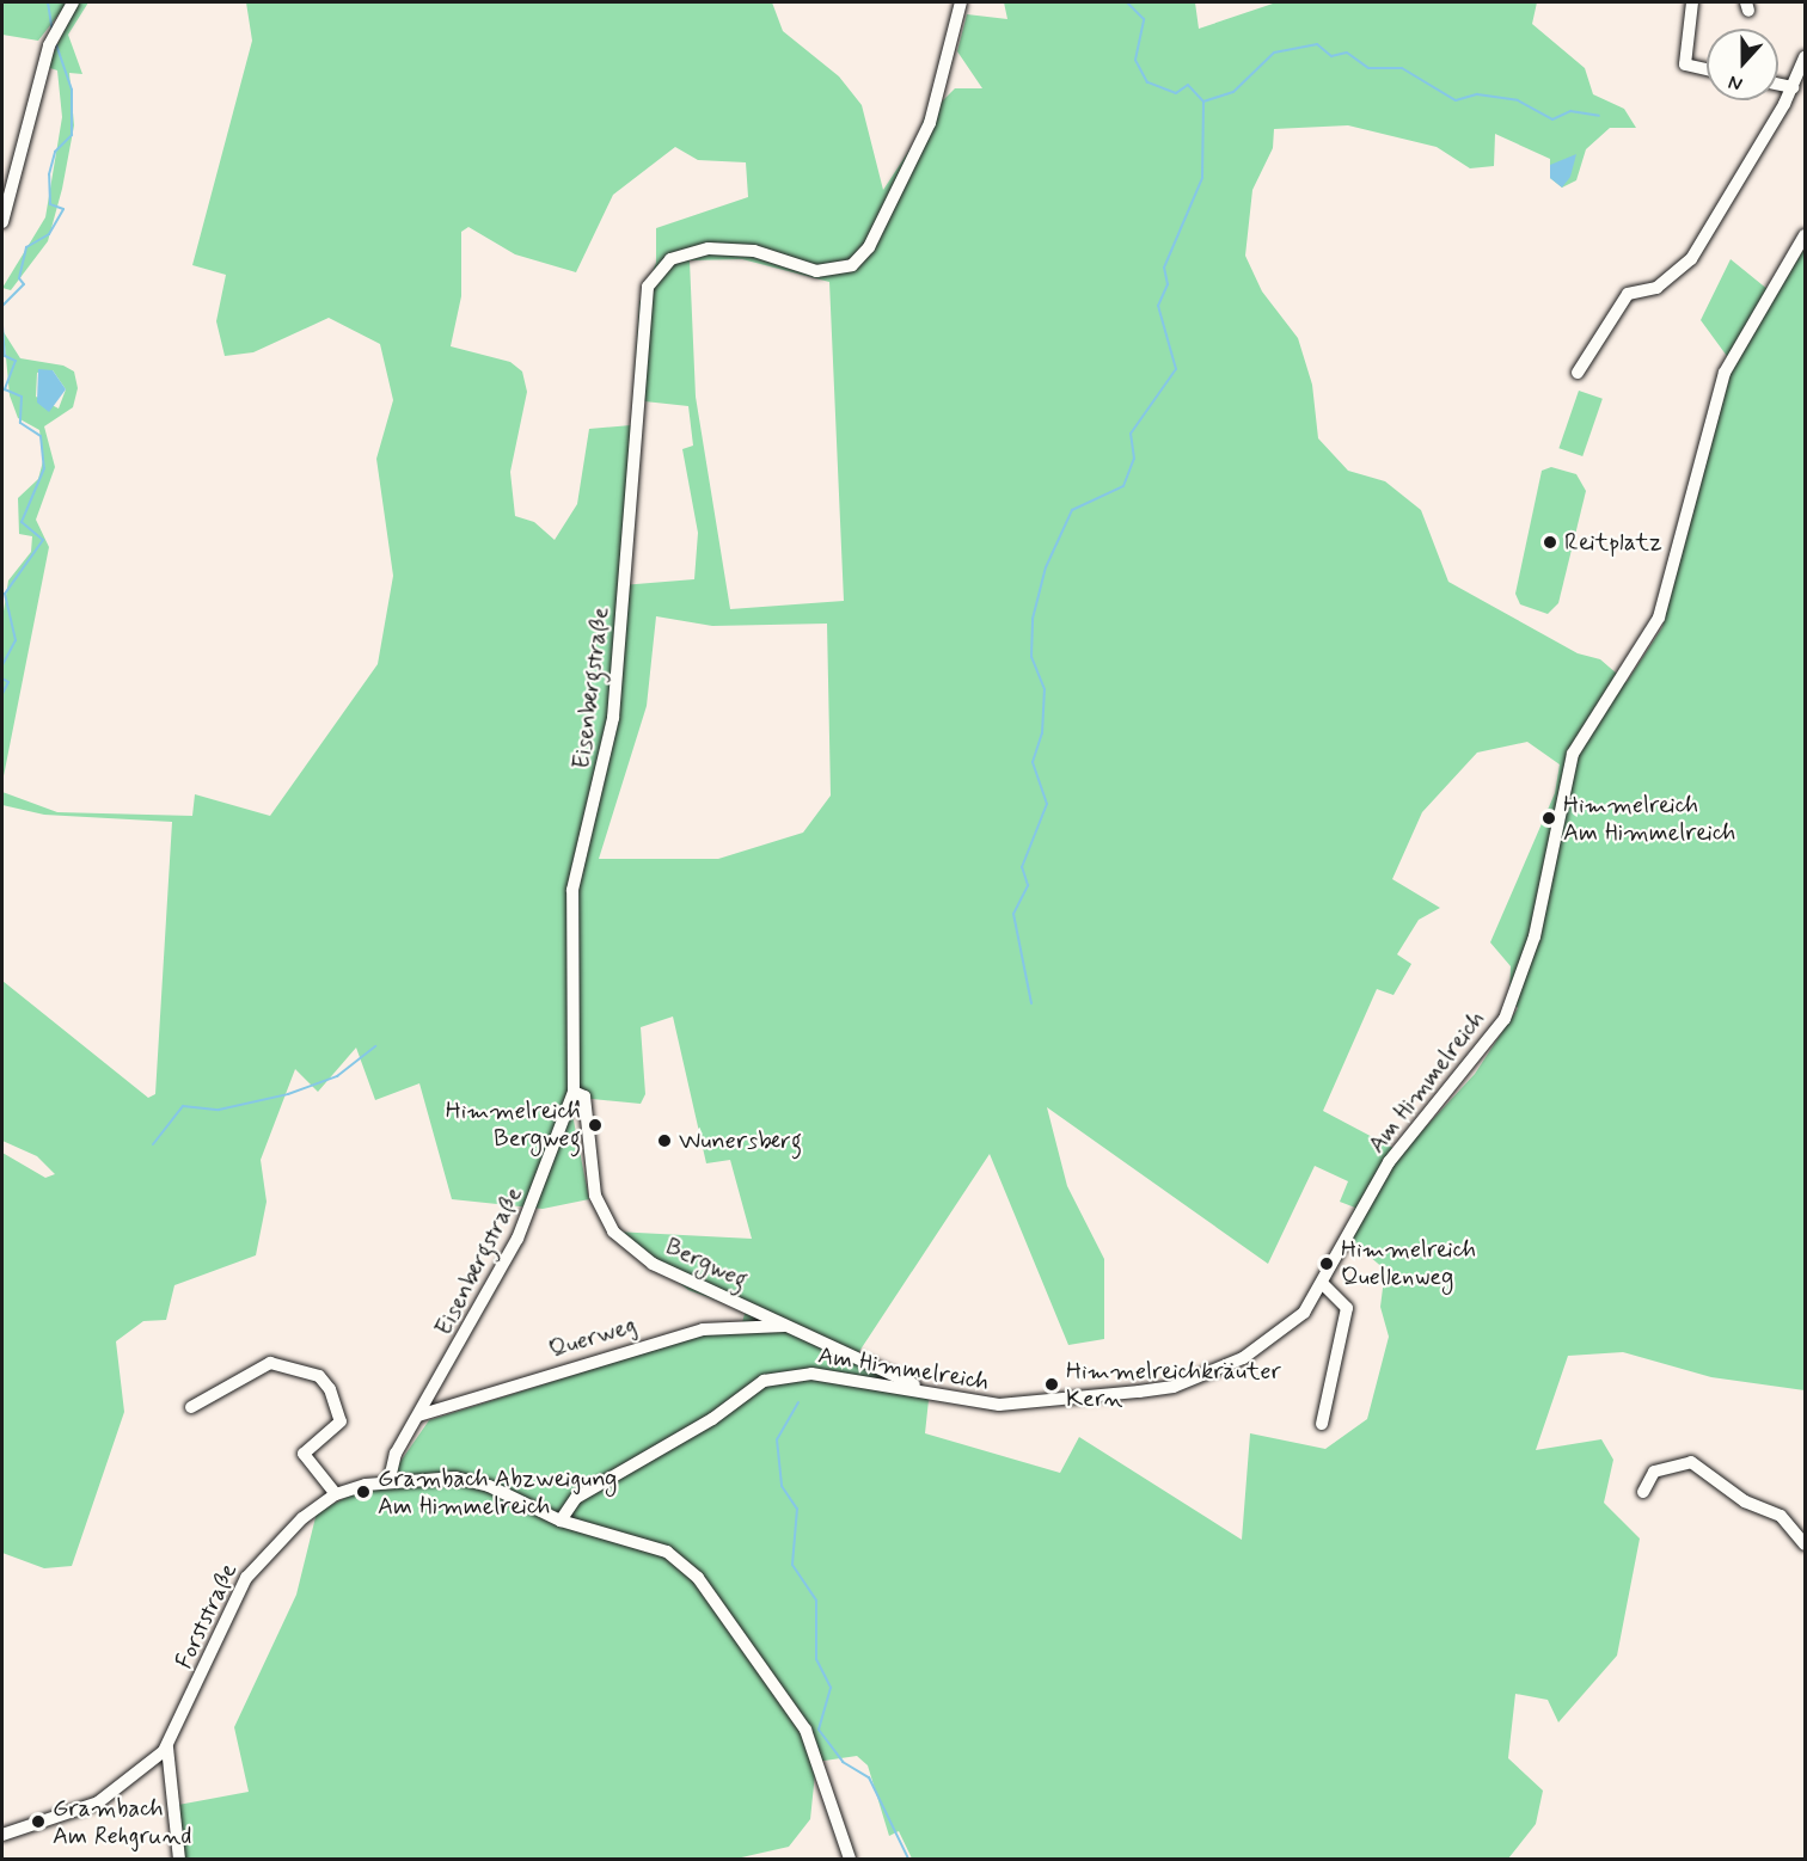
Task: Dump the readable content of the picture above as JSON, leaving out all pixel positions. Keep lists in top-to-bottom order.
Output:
{
  "streets": {
    "street": [
      "Eisenbergstraße",
      "Am Himmelreich",
      "Bergweg",
      "Querweg",
      "Forststraße"
    ]
  },
  "crossings": [
    ["Eisenbergstraße", "Bergweg"],
    ["Eisenbergstraße", "Querweg"],
    ["Eisenbergstraße", "Forststraße"],
    ["Am Himmelreich", "Bergweg"],
    ["Am Himmelreich", "Forststraße"],
    ["Bergweg", "Querweg"]
  ],
  "places": [
    "Reitplatz",
    "Himmelreich Am Himmelreich",
    "Himmelreich Bergweg",
    "Wunersberg",
    "Himmelreich Quellenweg",
    "Himmelreichkräuter Kern",
    "Grambach Abzweigung Am Himmelreich",
    "Grambach Am Rehgrund"
  ],
  "north": "bottom"
}
